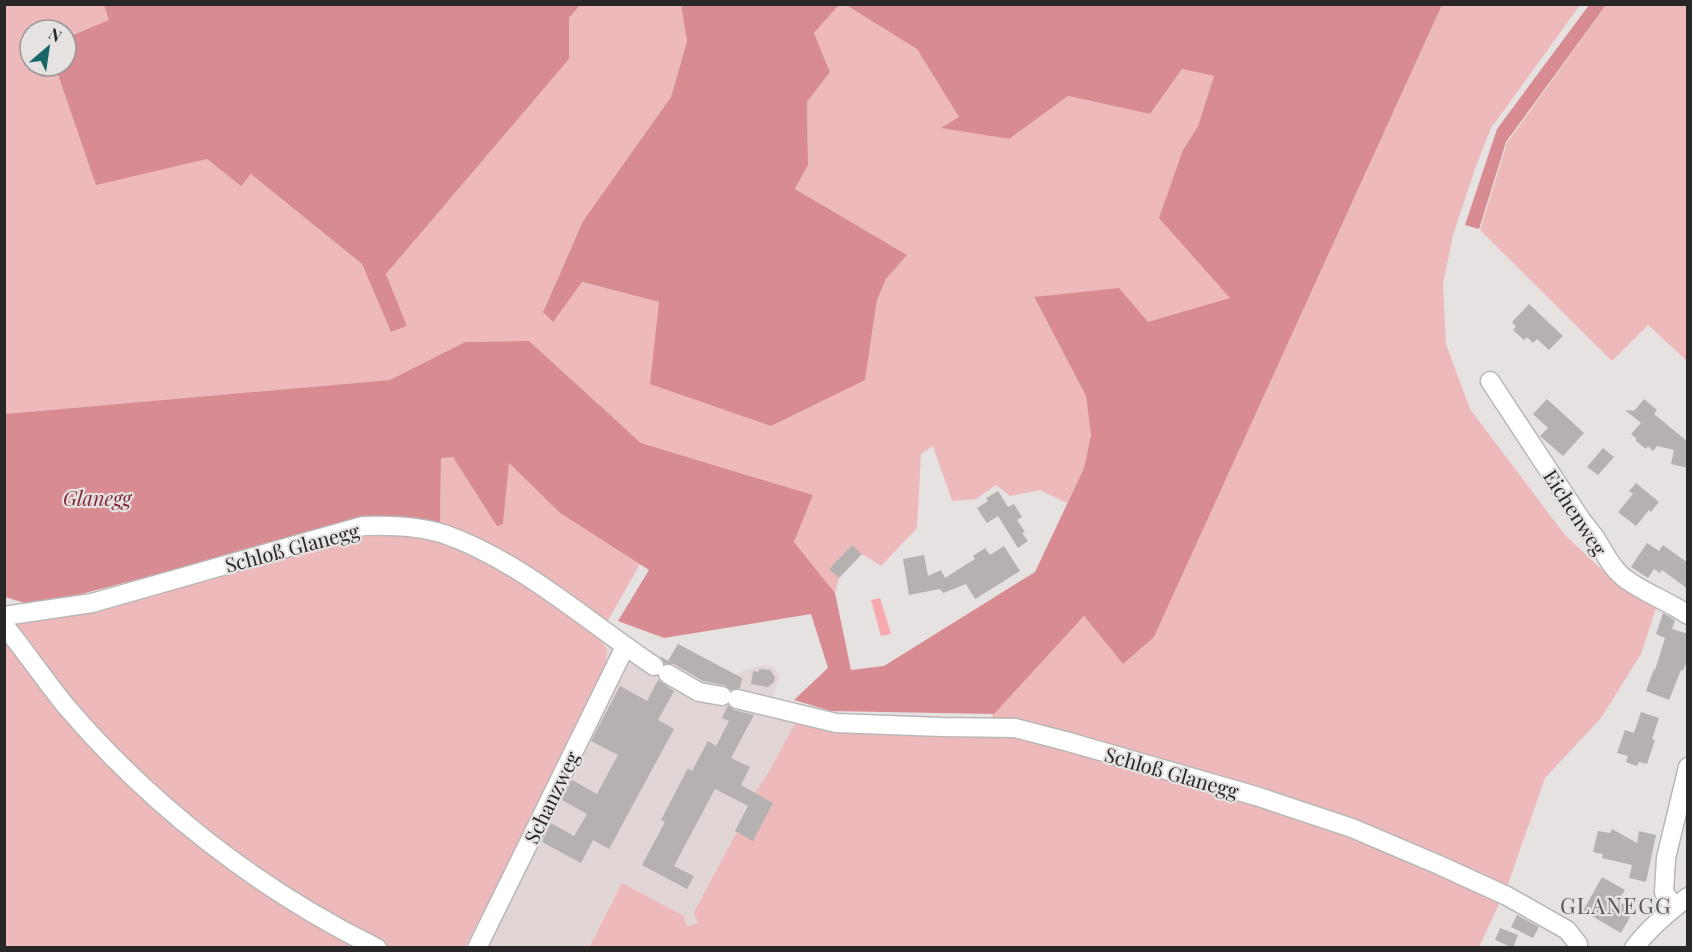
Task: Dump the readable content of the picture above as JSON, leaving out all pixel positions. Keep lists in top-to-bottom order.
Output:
{
  "streets": {
    "street": ["Eichenweg", "Schloß Glanegg", "Schanzweg"]
  },
  "crossings": [
    ["Schloß Glanegg", "Schanzweg"]
  ],
  "districts": ["GLANEGG"],
  "parks": ["Glanegg"],
  "north": "top right"
}
